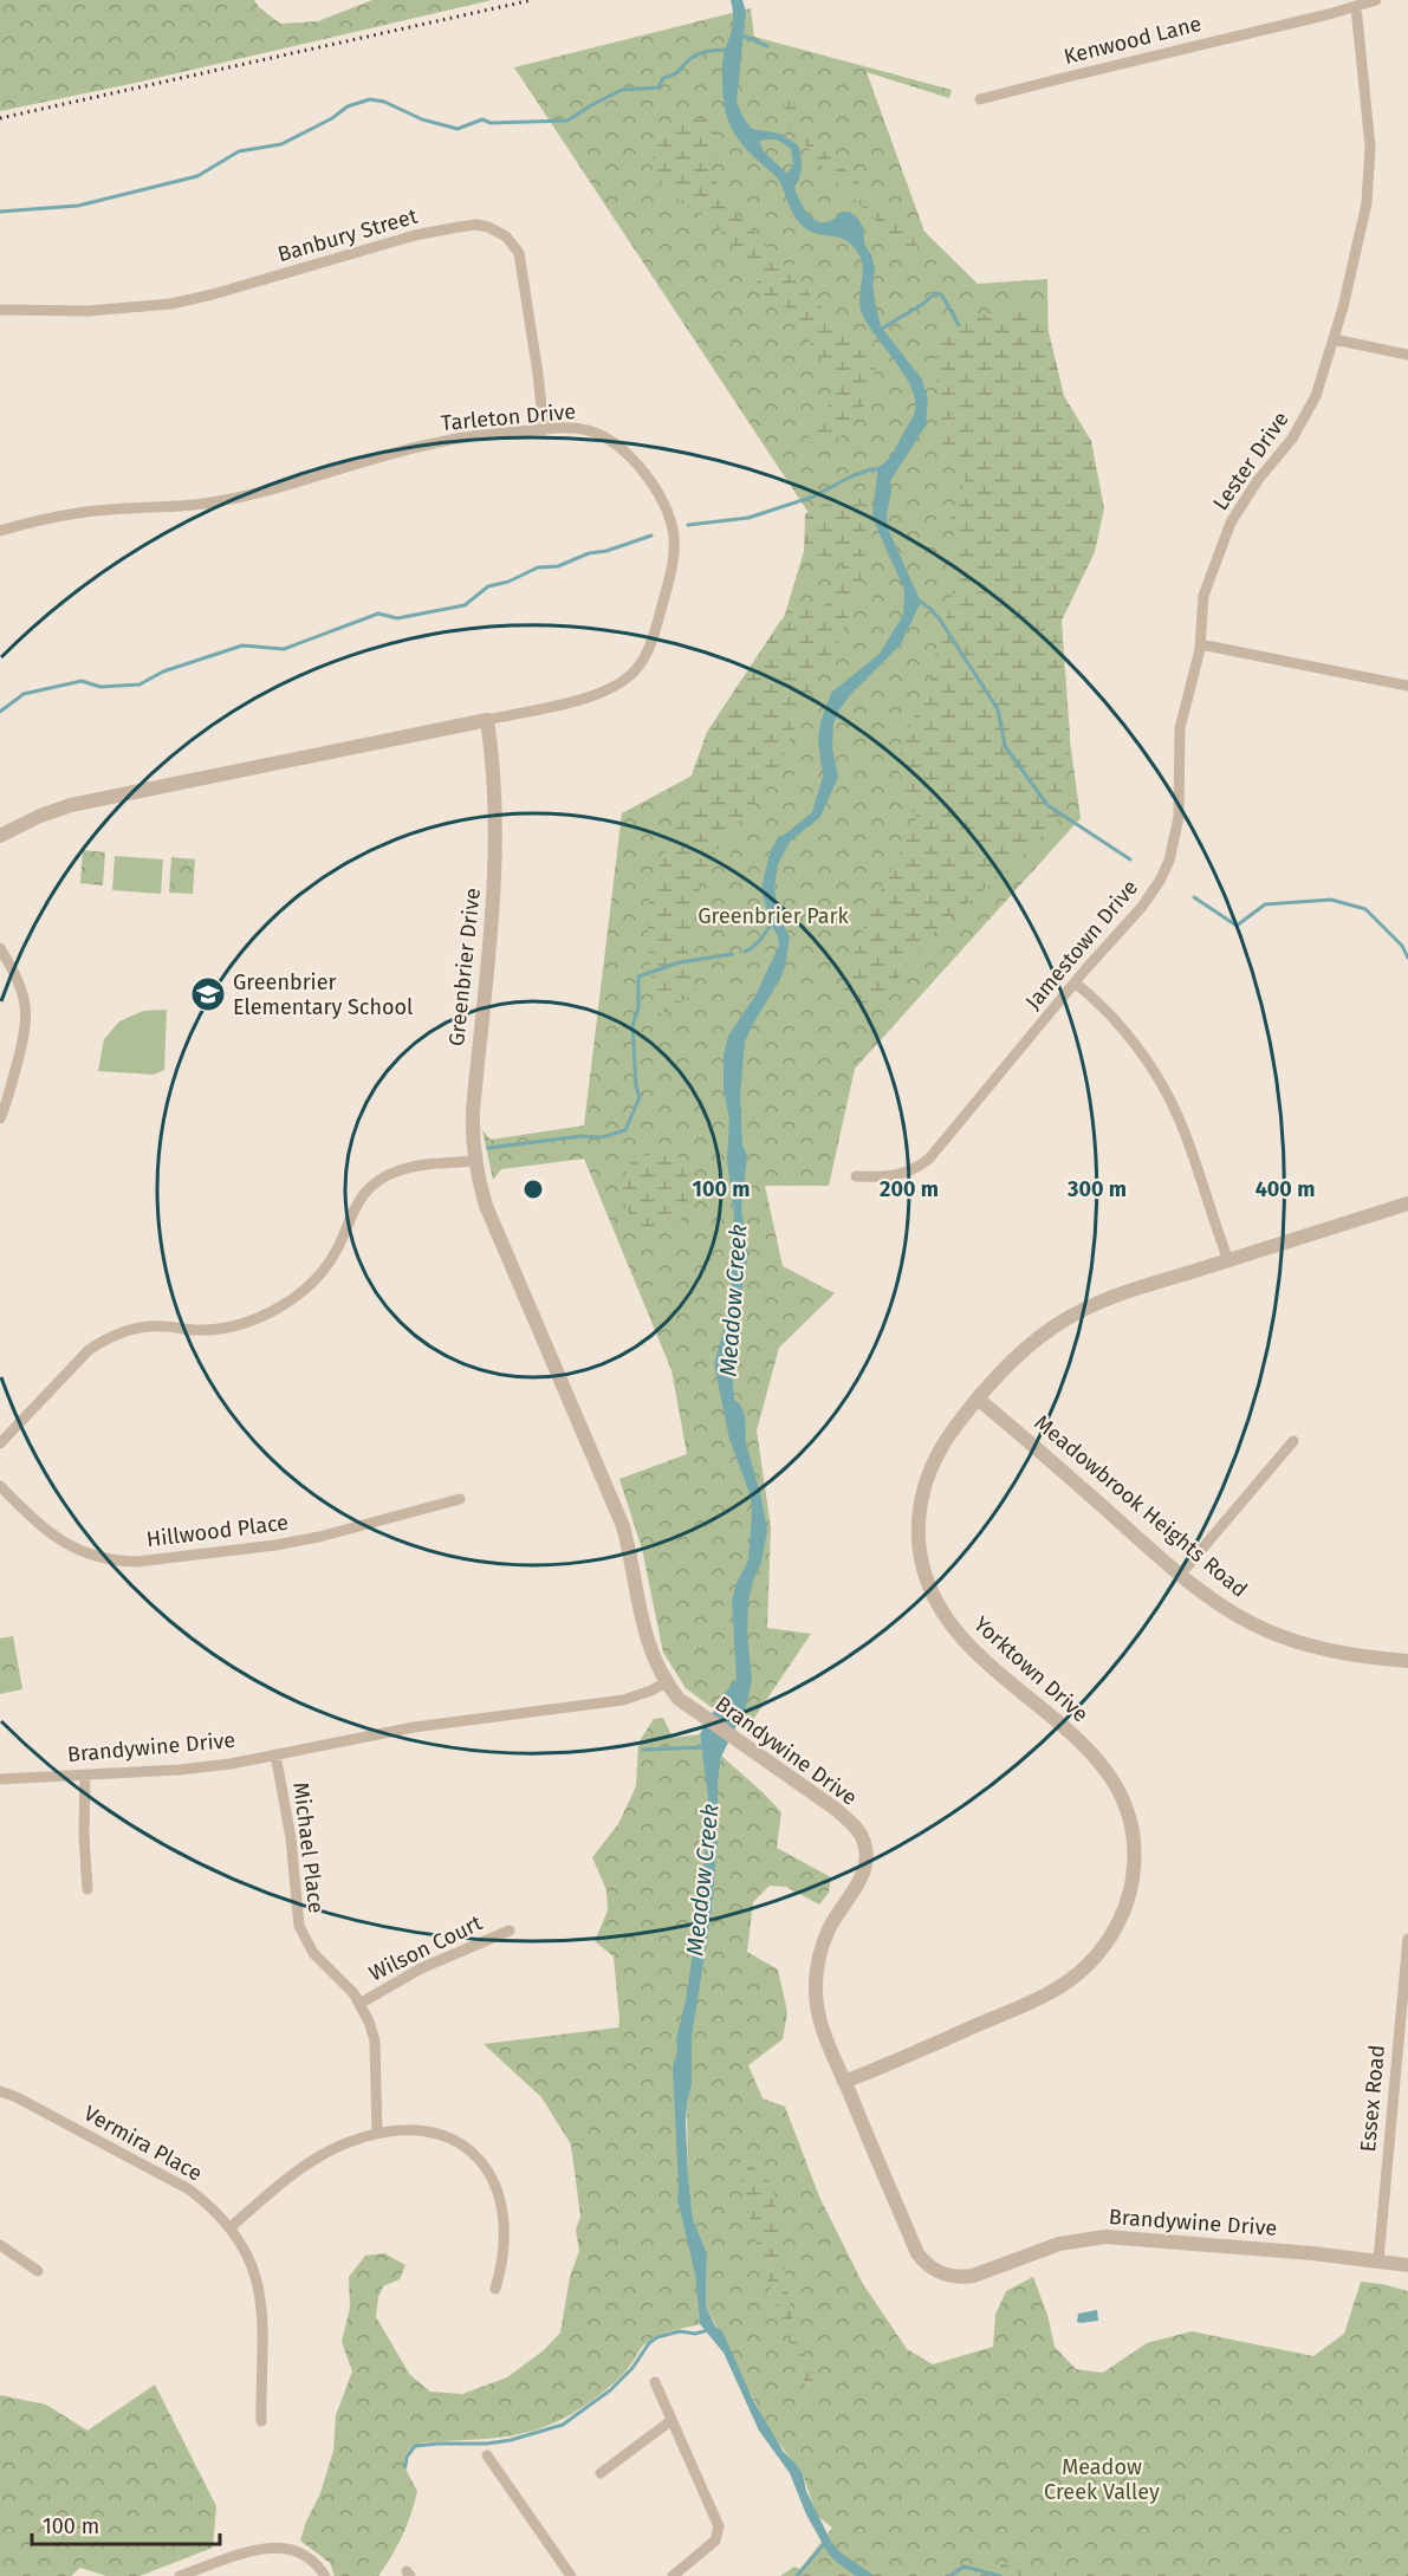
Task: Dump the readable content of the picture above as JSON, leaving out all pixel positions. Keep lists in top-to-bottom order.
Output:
{
  "streets": {
    "street": [
      "Kenwood Lane",
      "Banbury Street",
      "Tarleton Drive",
      "Lester Drive",
      "Jamestown Drive",
      "Greenbrier Drive",
      "Meadowbrook Heights Road",
      "Hillwood Place",
      "Yorktown Drive",
      "Brandywine Drive",
      "Michael Place",
      "Wilson Court",
      "Essex Road",
      "Vermira Place"
    ]
  },
  "crossings": [
    ["Kenwood Lane", "Lester Drive"],
    ["Banbury Street", "Tarleton Drive"],
    ["Tarleton Drive", "Greenbrier Drive"],
    ["Lester Drive", "Jamestown Drive"],
    ["Greenbrier Drive", "Brandywine Drive"],
    ["Meadowbrook Heights Road", "Yorktown Drive"],
    ["Yorktown Drive", "Brandywine Drive"],
    ["Brandywine Drive", "Michael Place"],
    ["Brandywine Drive", "Essex Road"],
    ["Michael Place", "Wilson Court"]
  ],
  "water": ["Meadow Creek"],
  "parks": ["Greenbrier Park", "Meadow Creek Valley"],
  "places": {
    "school or university": ["Greenbrier Elementary School"]
  },
  "scale_bar": "100 m",
  "rings": [
    "100 m",
    "200 m",
    "300 m",
    "400 m"
  ]
}
